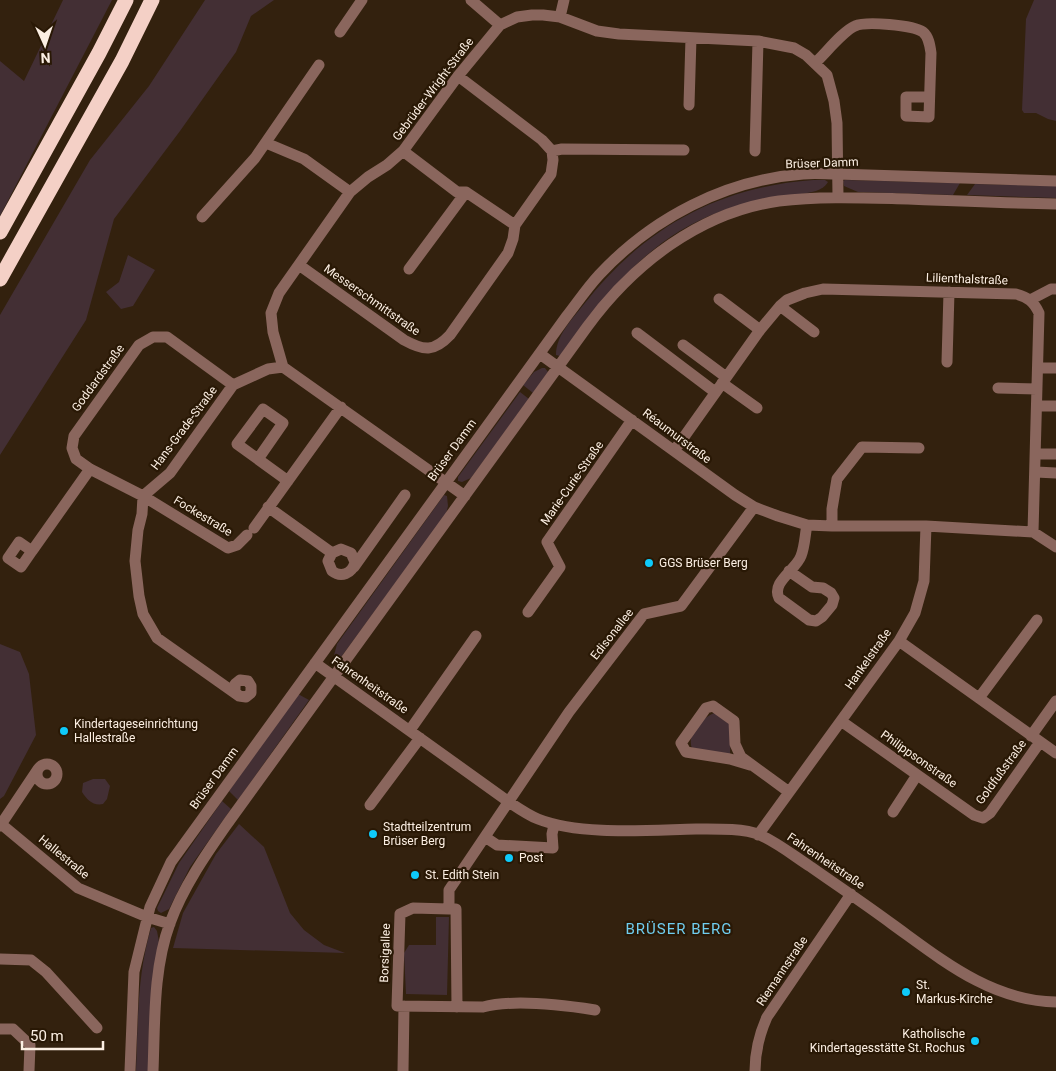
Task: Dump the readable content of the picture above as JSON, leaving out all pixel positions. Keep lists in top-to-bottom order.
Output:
{
  "streets": {
    "street": [
      "Gebrüder-Wright-Straße",
      "Brüser Damm",
      "Lilienthalstraße",
      "Messerschmittstraße",
      "Goddardstraße",
      "Hans-Grade-Straße",
      "Réaumurstraße",
      "Marie-Curie-Straße",
      "Fockestraße",
      "Edisonallee",
      "Hankelstraße",
      "Fahrenheitstraße",
      "Philippsonstraße",
      "Goldfußstraße",
      "Hallestraße",
      "Borsigallee",
      "Riemannstraße"
    ]
  },
  "crossings": [
    ["Gebrüder-Wright-Straße", "Brüser Damm"],
    ["Gebrüder-Wright-Straße", "Messerschmittstraße"],
    ["Gebrüder-Wright-Straße", "Hans-Grade-Straße"],
    ["Brüser Damm", "Réaumurstraße"],
    ["Brüser Damm", "Fahrenheitstraße"],
    ["Brüser Damm", "Hallestraße"],
    ["Lilienthalstraße", "Réaumurstraße"],
    ["Goddardstraße", "Hans-Grade-Straße"],
    ["Goddardstraße", "Fockestraße"],
    ["Hans-Grade-Straße", "Fockestraße"],
    ["Réaumurstraße", "Marie-Curie-Straße"],
    ["Réaumurstraße", "Edisonallee"],
    ["Réaumurstraße", "Hankelstraße"],
    ["Edisonallee", "Fahrenheitstraße"],
    ["Hankelstraße", "Fahrenheitstraße"],
    ["Hankelstraße", "Philippsonstraße"],
    ["Fahrenheitstraße", "Riemannstraße"],
    ["Philippsonstraße", "Goldfußstraße"]
  ],
  "districts": ["BRÜSER BERG"],
  "places": [
    "GGS Brüser Berg",
    "Kindertageseinrichtung Hallestraße",
    "Stadtteilzentrum Brüser Berg",
    "Post",
    "St. Edith Stein",
    "St. Markus-Kirche",
    "Katholische Kindertagesstätte St. Rochus"
  ],
  "scale_bar": "50 m",
  "north": "bottom"
}
